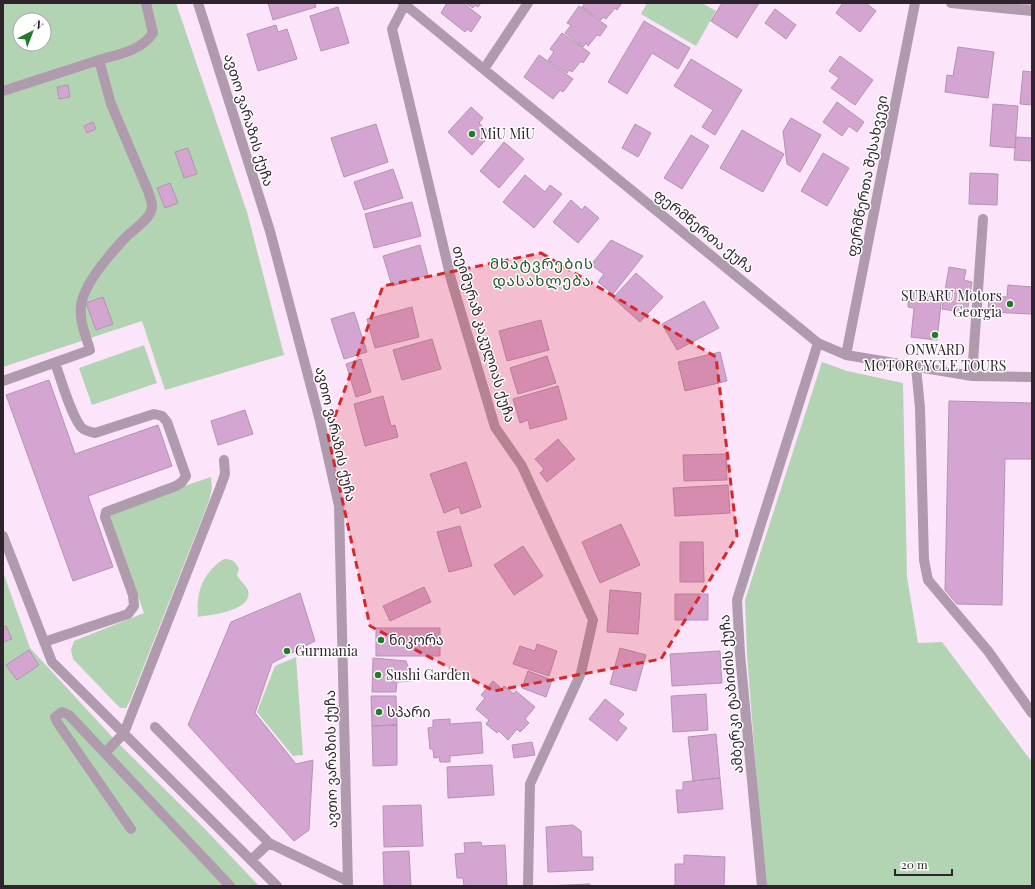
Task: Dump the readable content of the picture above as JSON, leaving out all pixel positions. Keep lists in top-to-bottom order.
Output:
{
  "streets": {
    "street": [
      "ავთო ვარაზის ქუჩა",
      "ფერმწერთა შესახვევი",
      "ფერმწერთა ქუჩა",
      "თეიმურაზ კაკულიას ქუჩა",
      "ამბერკი ტაბიძის ქუჩა"
    ]
  },
  "crossings": [
    ["ფერმწერთა შესახვევი", "ფერმწერთა ქუჩა"],
    ["ფერმწერთა ქუჩა", "თეიმურაზ კაკულიას ქუჩა"],
    ["ფერმწერთა ქუჩა", "ამბერკი ტაბიძის ქუჩა"]
  ],
  "districts": ["მხატვრების დასახლება"],
  "places": [
    "MiU MiU",
    "SUBARU Motors Georgia",
    "ONWARD MOTORCYCLE TOURS",
    "ნიკორა",
    "Gurmania",
    "Sushi Garden",
    "სპარი"
  ],
  "scale_bar": "20 m",
  "north": "top right"
}
